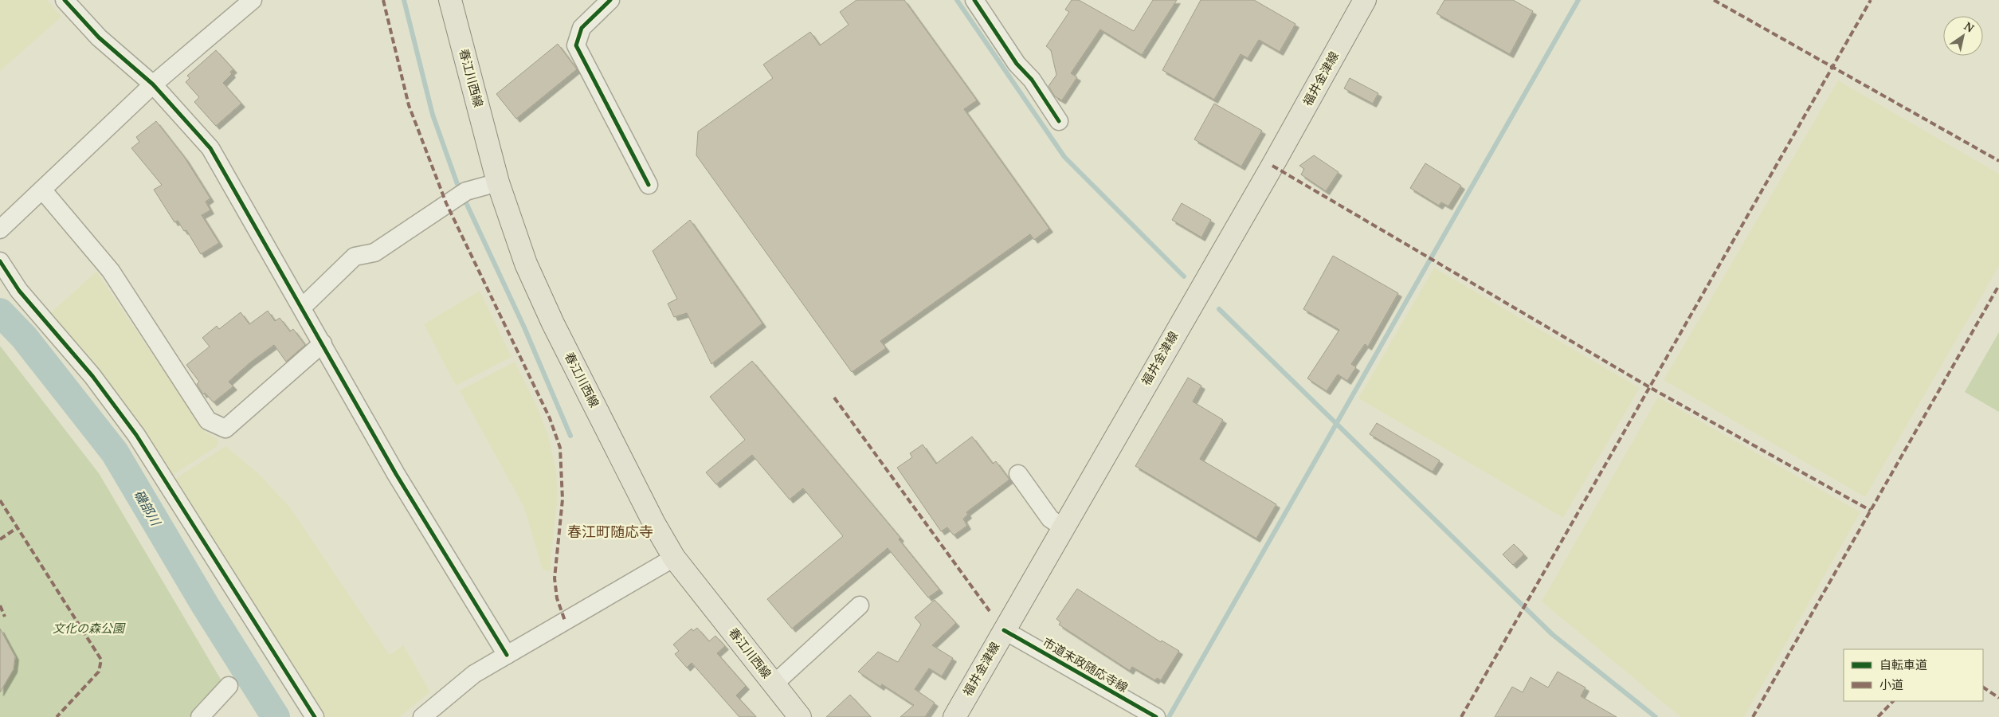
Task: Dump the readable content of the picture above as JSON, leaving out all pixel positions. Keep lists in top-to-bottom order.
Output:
{
  "streets": {
    "main road": ["春江川西線", "福井金津線"],
    "street": ["市道末政随応寺線"]
  },
  "crossings": [
    ["福井金津線", "市道末政随応寺線"]
  ],
  "districts": ["春江町随応寺"],
  "water": ["磯部川"],
  "parks": ["文化の森公園"],
  "legend": ["自転車道", "小道"],
  "north": "top right"
}
